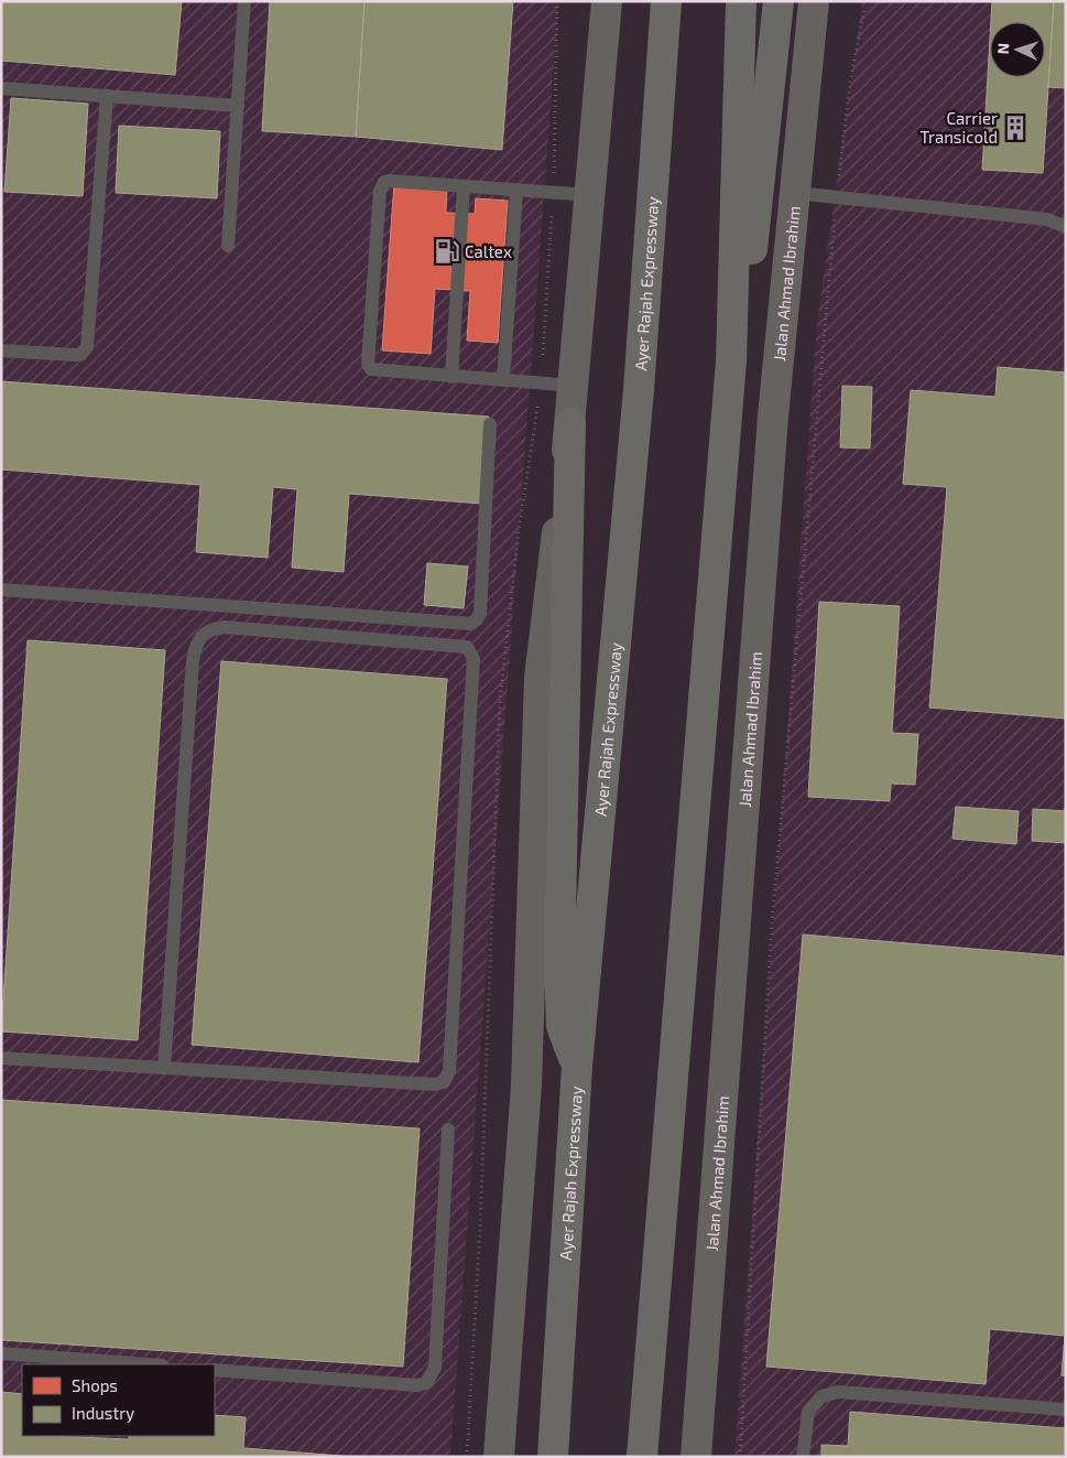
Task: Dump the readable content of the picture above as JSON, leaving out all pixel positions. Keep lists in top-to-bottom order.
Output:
{
  "streets": {
    "highway": ["Ayer Rajah Expressway"],
    "main road": ["Jalan Ahmad Ibrahim"]
  },
  "places": {
    "building": ["Carrier Transicold"],
    "fuel station": ["Caltex"]
  },
  "legend": ["Shops", "Industry"],
  "north": "left"
}
